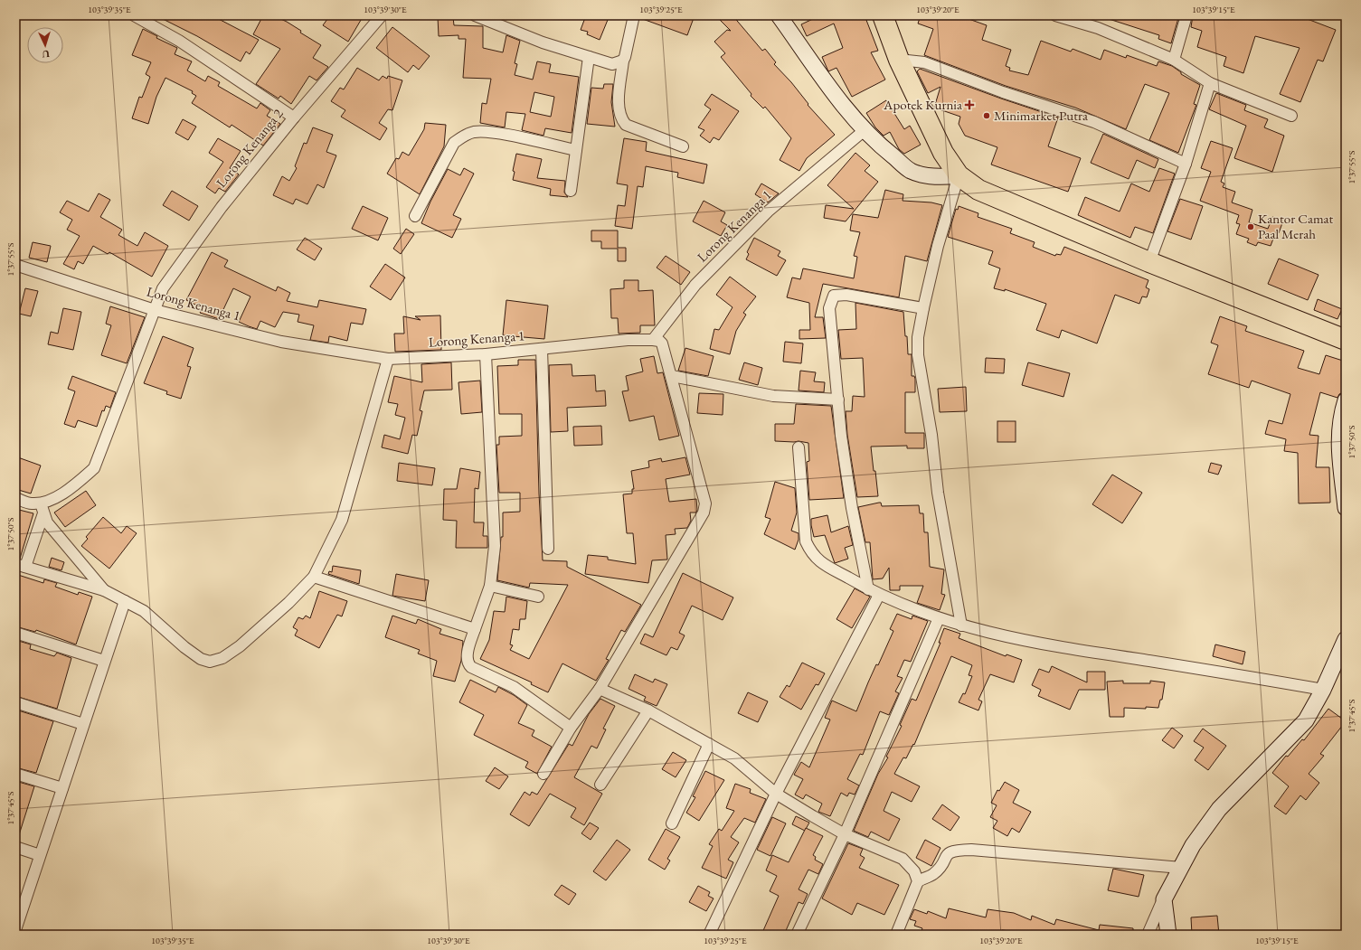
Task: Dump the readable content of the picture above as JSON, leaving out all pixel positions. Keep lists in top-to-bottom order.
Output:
{
  "streets": {
    "street": ["Lorong Kenanga 2", "Lorong Kenanga 1"]
  },
  "crossings": [
    ["Lorong Kenanga 2", "Lorong Kenanga 1"]
  ],
  "places": {
    "health": ["Apotek Kurnia"],
    "other": ["Minimarket Putra", "Kantor Camat Paal Merah"]
  },
  "north": "bottom",
  "coordinates": [
    "103°39'35\"E",
    "103°39'30\"E",
    "103°39'25\"E",
    "103°39'20\"E",
    "103°39'15\"E",
    "1°37'55\"S",
    "1°37'50\"S",
    "1°37'45\"S"
  ]
}
